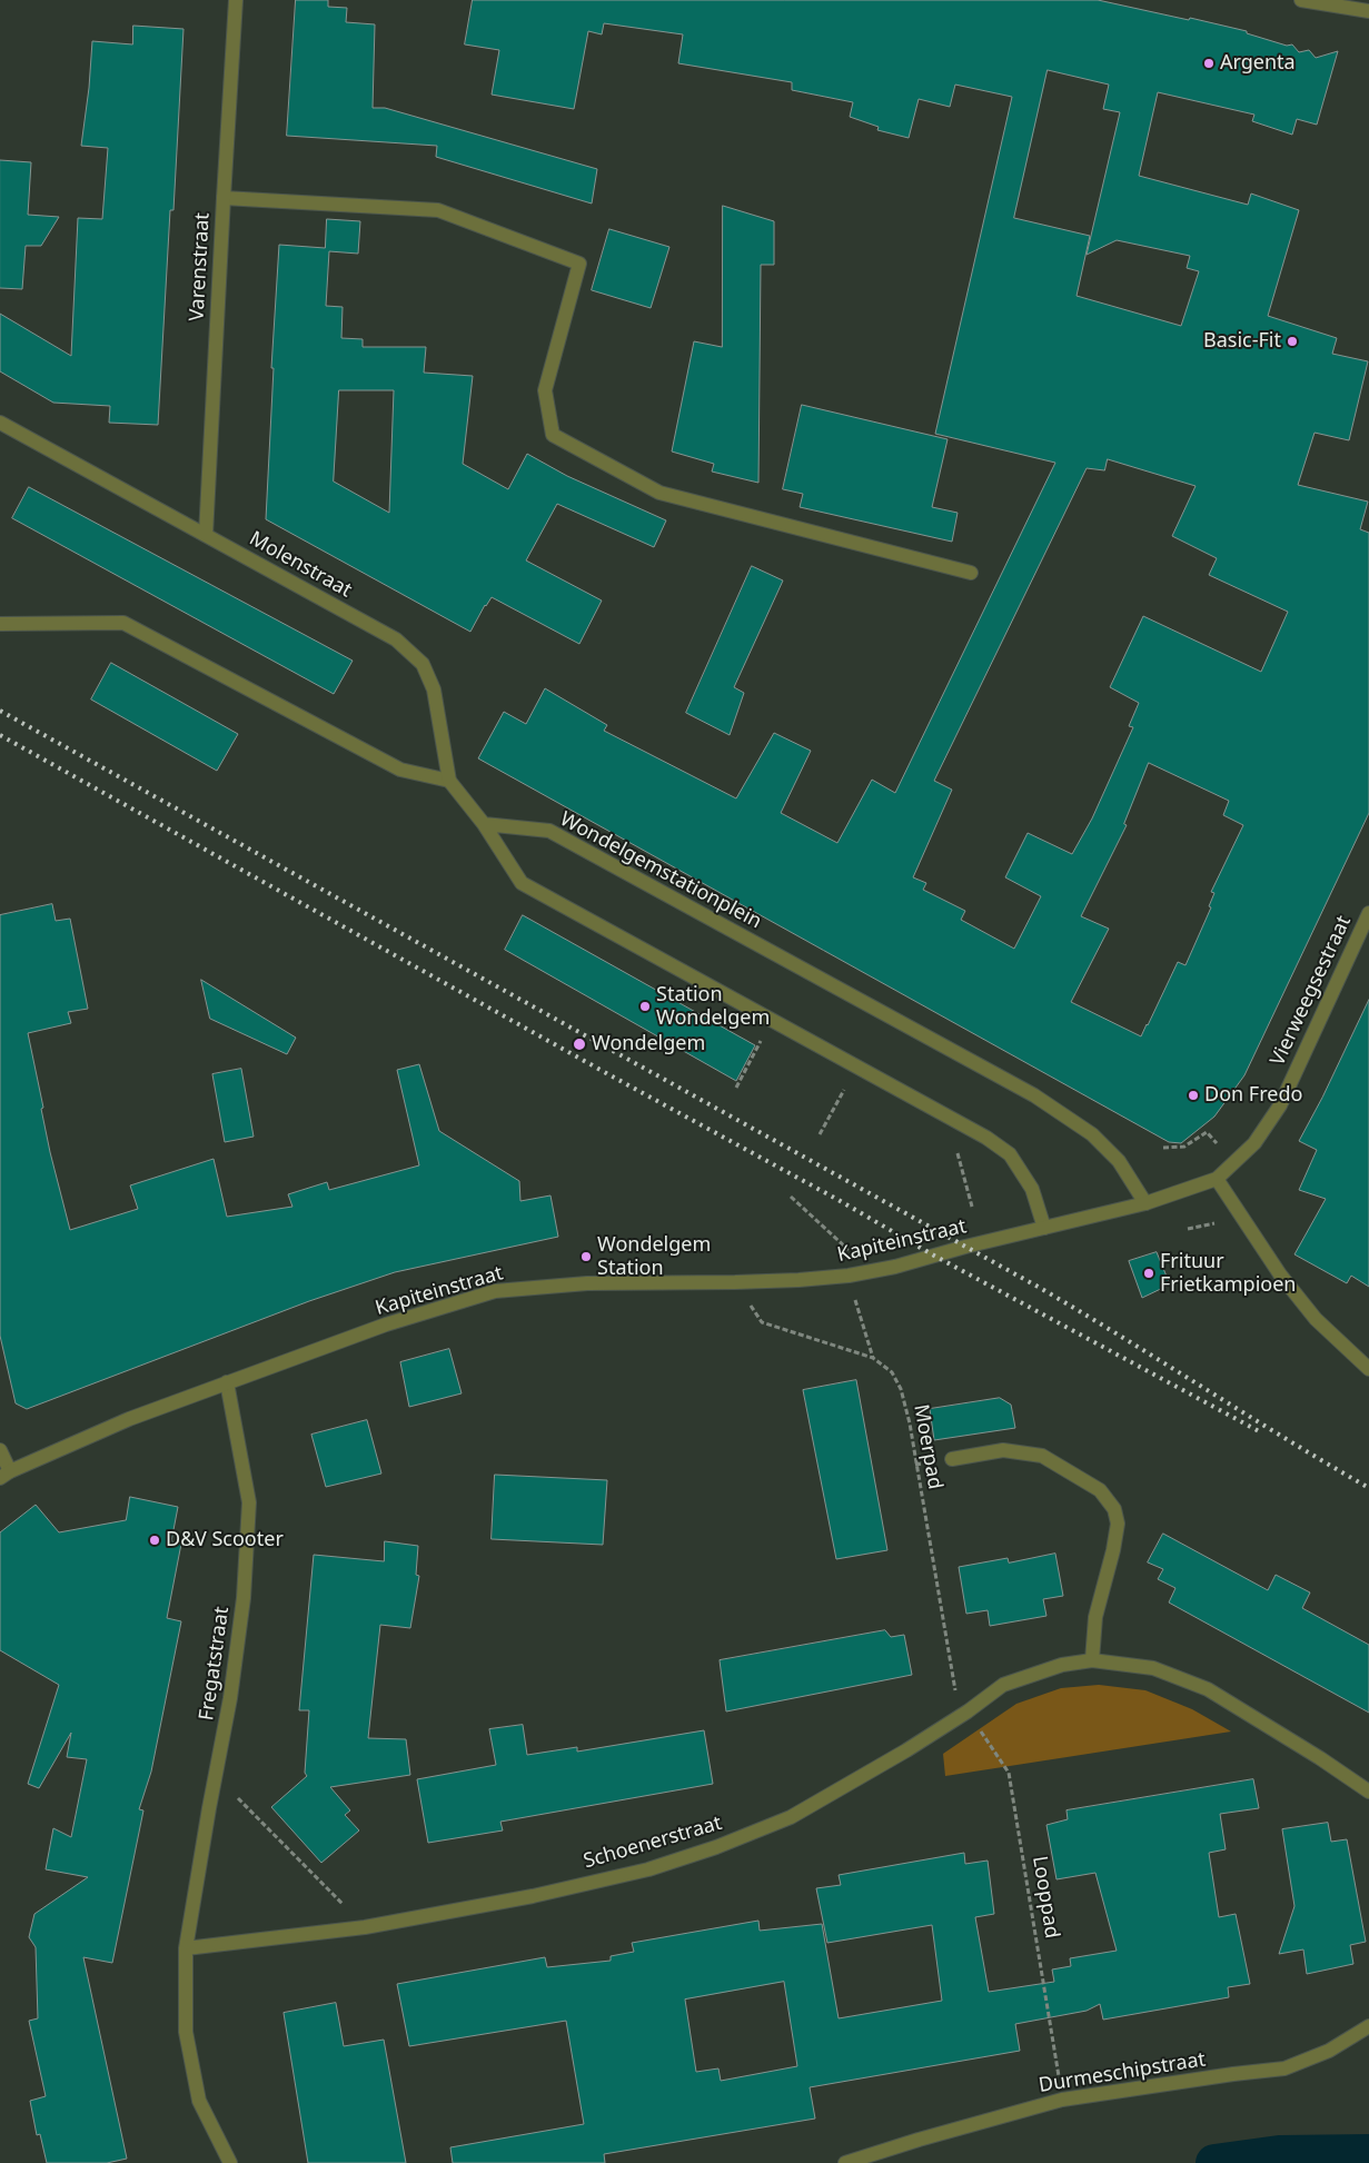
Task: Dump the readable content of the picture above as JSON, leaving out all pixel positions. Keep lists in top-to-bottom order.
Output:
{
  "streets": {
    "street": [
      "Varenstraat",
      "Molenstraat",
      "Wondelgemstationplein",
      "Vierweegsestraat",
      "Kapiteinstraat",
      "Fregatstraat",
      "Schoenerstraat",
      "Durmeschipstraat"
    ],
    "path": ["Moerpad", "Looppad"]
  },
  "crossings": [
    ["Varenstraat", "Molenstraat"],
    ["Molenstraat", "Wondelgemstationplein"],
    ["Wondelgemstationplein", "Vierweegsestraat"],
    ["Vierweegsestraat", "Kapiteinstraat"],
    ["Kapiteinstraat", "Moerpad"],
    ["Kapiteinstraat", "Fregatstraat"],
    ["Moerpad", "Schoenerstraat"],
    ["Moerpad", "Looppad"],
    ["Fregatstraat", "Schoenerstraat"],
    ["Schoenerstraat", "Looppad"],
    ["Looppad", "Durmeschipstraat"]
  ],
  "places": [
    "Argenta",
    "Basic-Fit",
    "Station Wondelgem",
    "Wondelgem",
    "Don Fredo",
    "Wondelgem Station",
    "Frituur Frietkampioen",
    "D&V Scooter"
  ]
}
